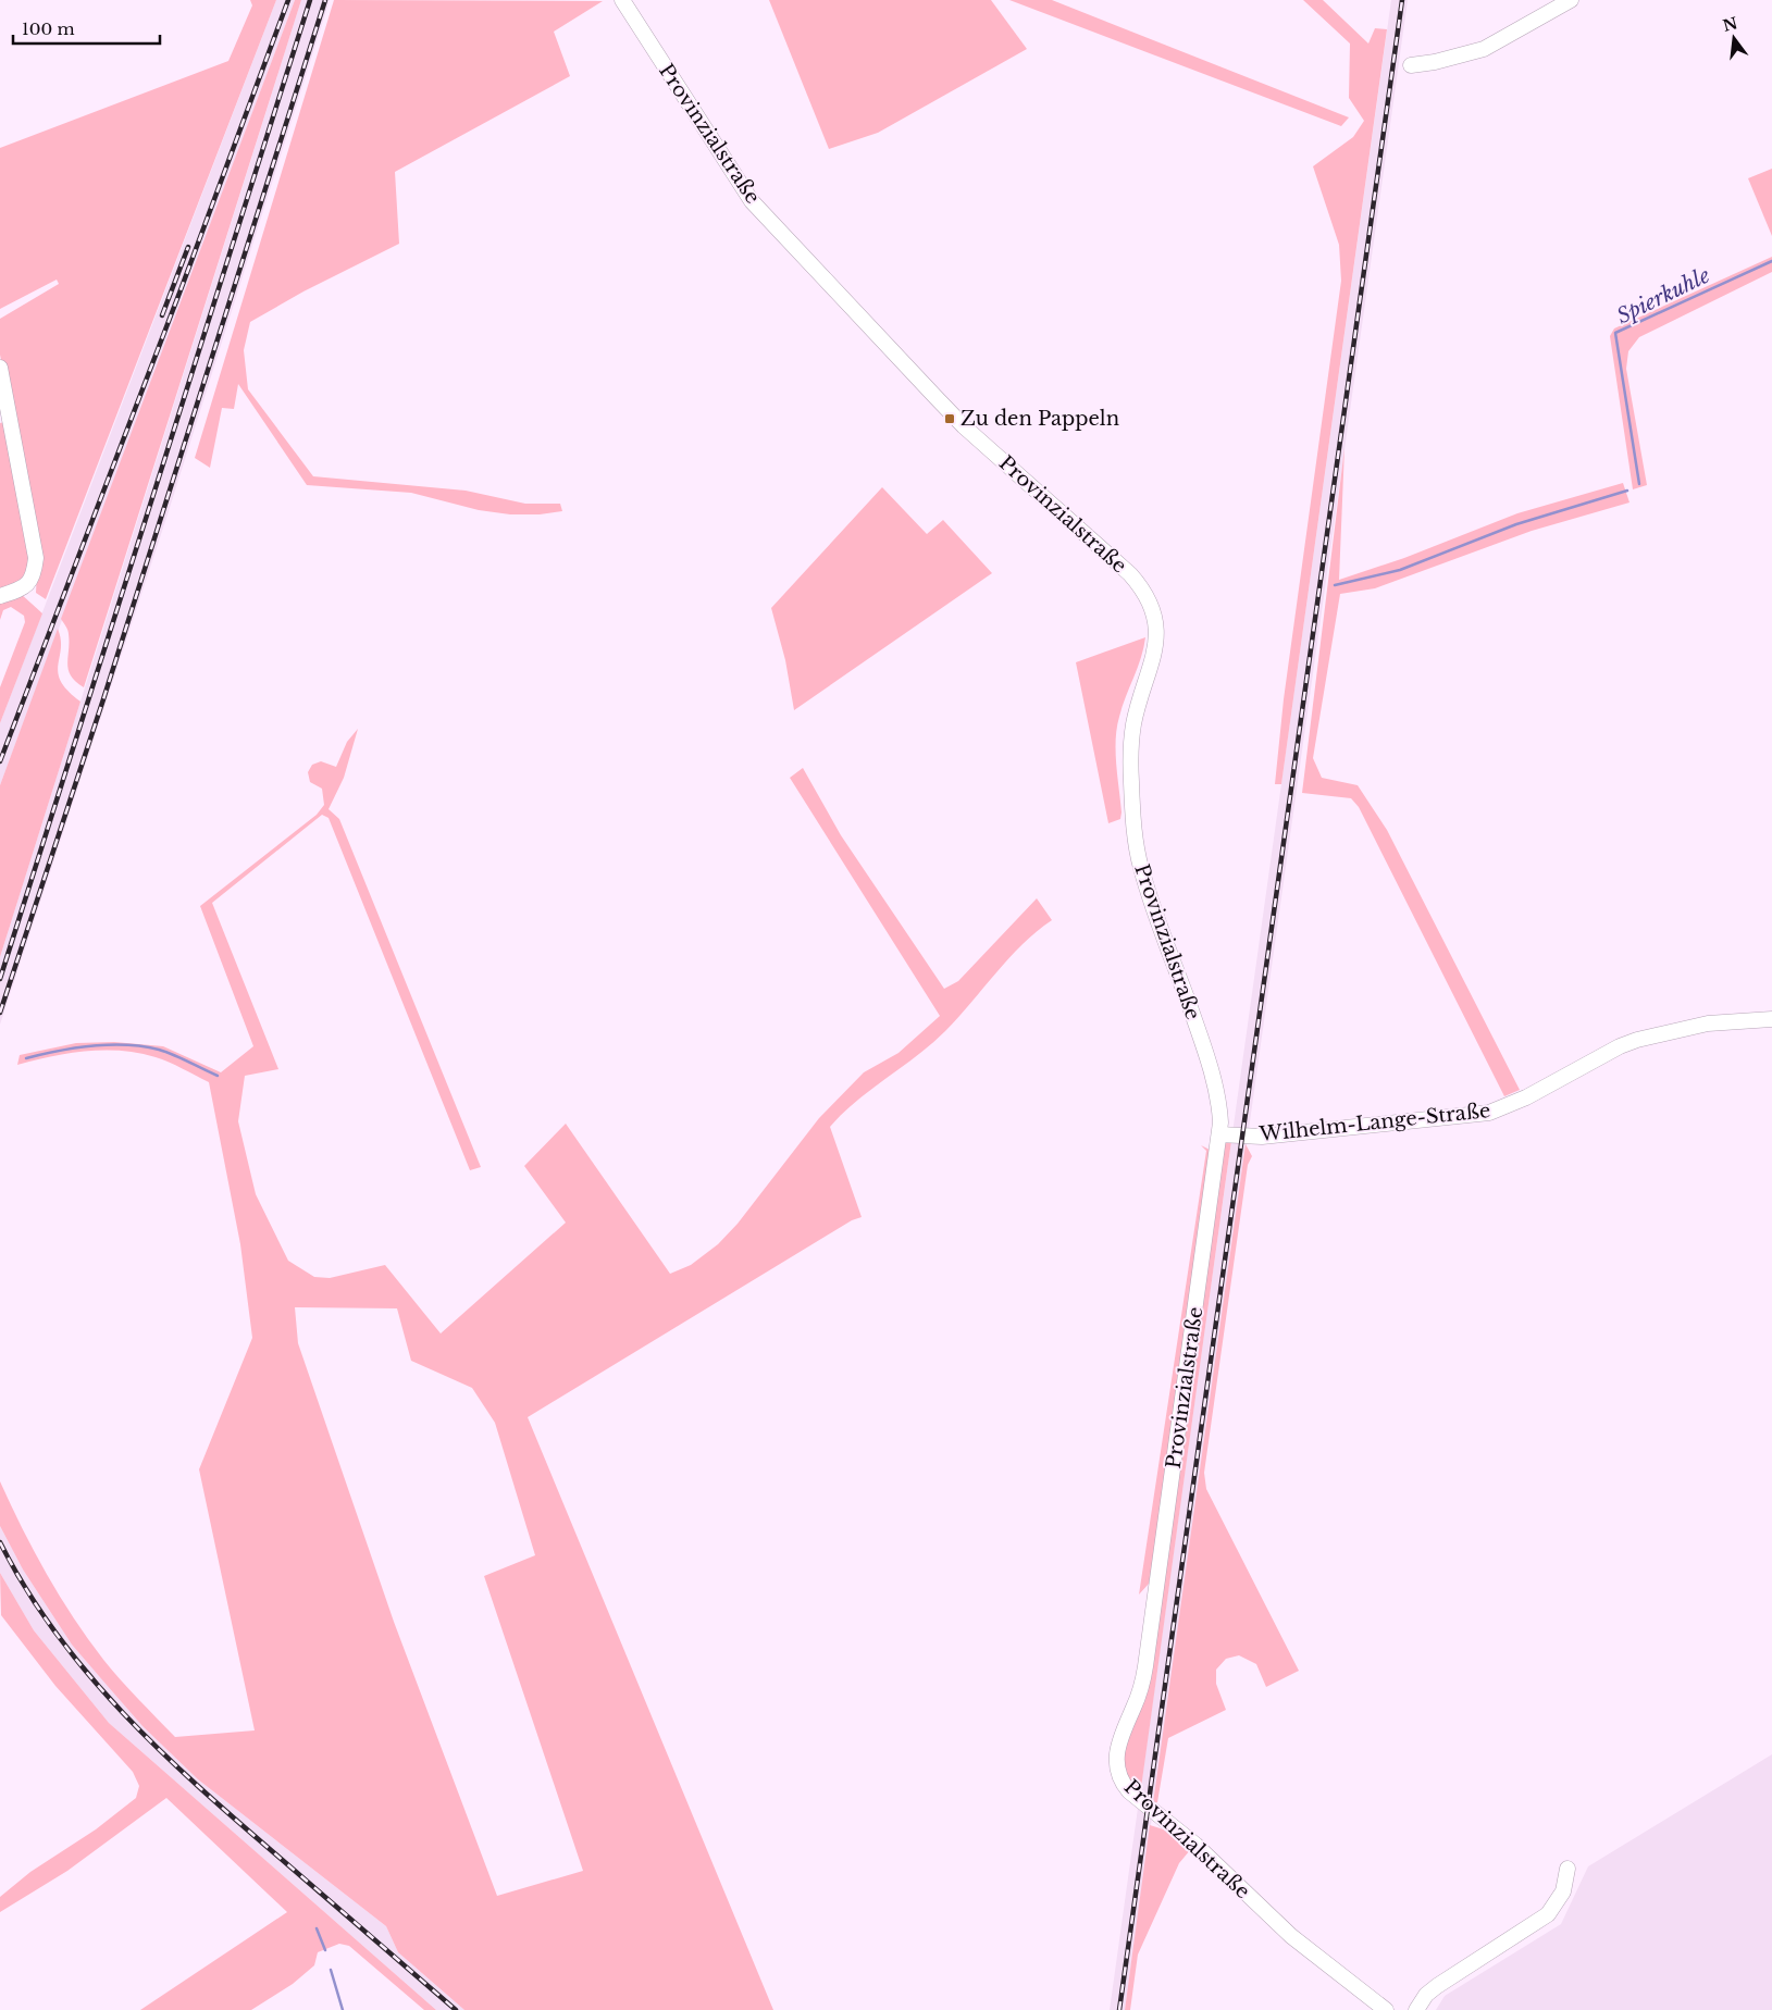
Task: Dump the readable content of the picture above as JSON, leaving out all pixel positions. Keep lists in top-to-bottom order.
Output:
{
  "streets": {
    "street": ["Provinzialstraße", "Wilhelm-Lange-Straße"]
  },
  "crossings": [
    ["Provinzialstraße", "Wilhelm-Lange-Straße"]
  ],
  "water": ["Spierkuhle"],
  "places": {
    "transit": ["Zu den Pappeln"]
  },
  "scale_bar": "100 m",
  "north": "top"
}
